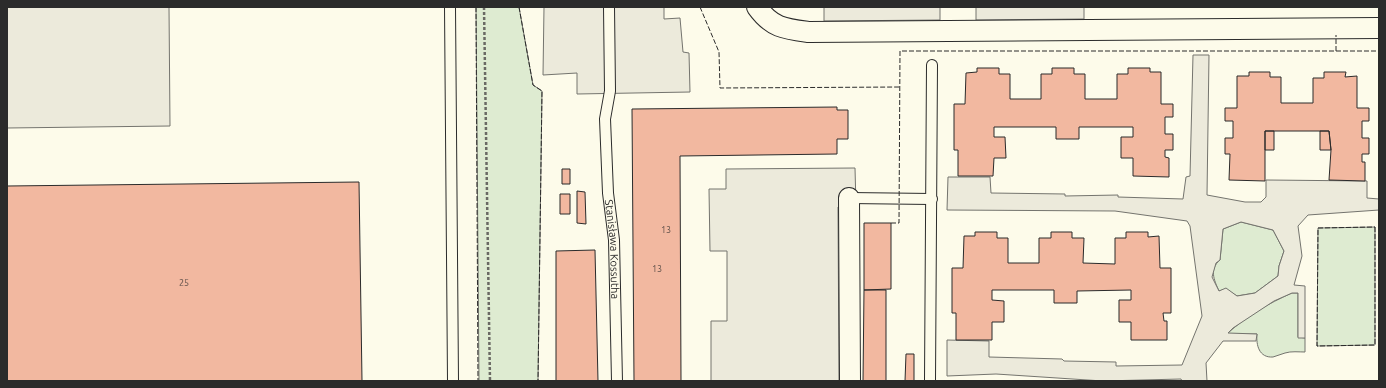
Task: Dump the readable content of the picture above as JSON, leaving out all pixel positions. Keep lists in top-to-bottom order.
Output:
{
  "streets": {
    "lane": ["Stanisława Kossutha"]
  },
  "house_numbers": ["13", "13", "25"]
}
